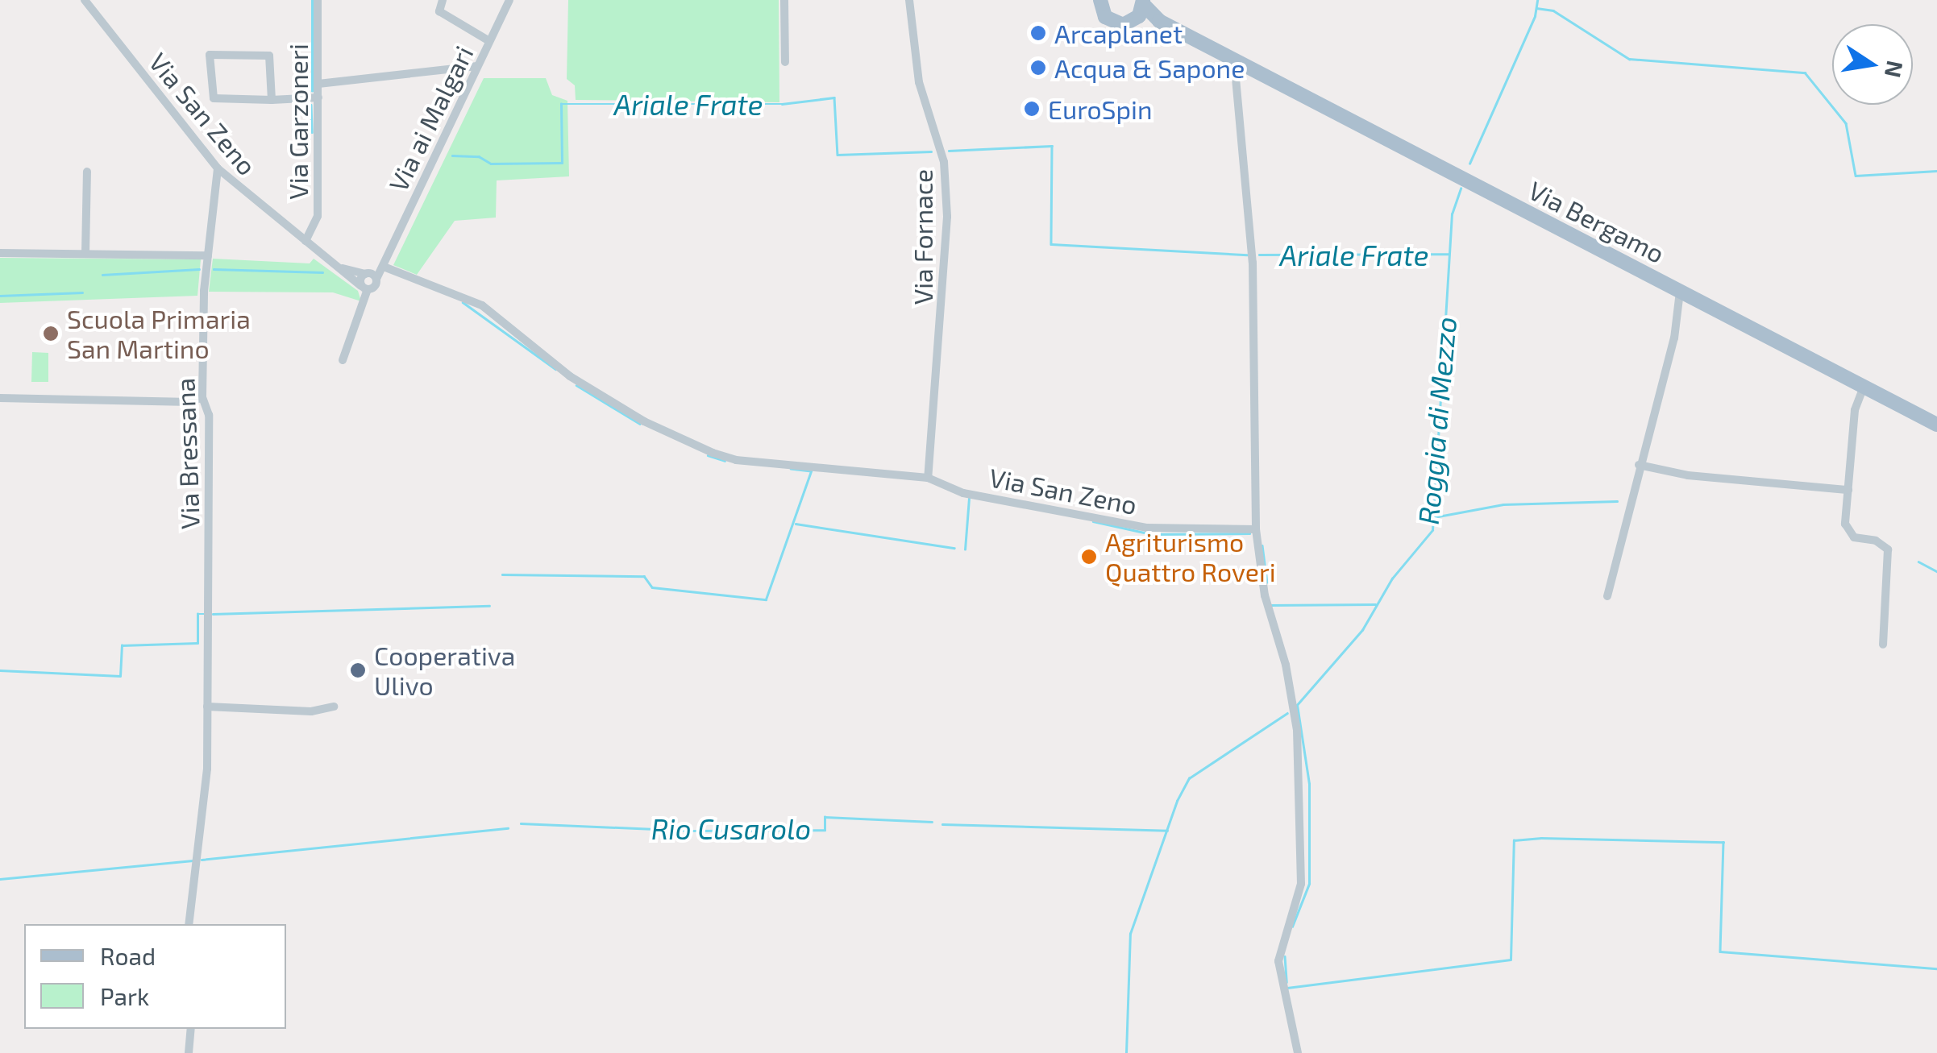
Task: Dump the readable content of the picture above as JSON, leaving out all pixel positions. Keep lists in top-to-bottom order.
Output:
{
  "streets": {
    "main road": ["Via Bergamo"],
    "street": [
      "Via San Zeno",
      "Via ai Malgari",
      "Via Garzoneri",
      "Via Fornace",
      "Via Bressana"
    ]
  },
  "crossings": [
    ["Via San Zeno", "Via Garzoneri"],
    ["Via San Zeno", "Via Fornace"],
    ["Via San Zeno", "Via Bressana"]
  ],
  "water": ["Ariale Frate", "Roggia di Mezzo", "Rio Cusarolo"],
  "places": [
    "Arcaplanet",
    "Acqua & Sapone",
    "EuroSpin",
    "Scuola Primaria San Martino",
    "Agriturismo Quattro Roveri",
    "Cooperativa Ulivo"
  ],
  "legend": ["Road", "Park"],
  "north": "right"
}
